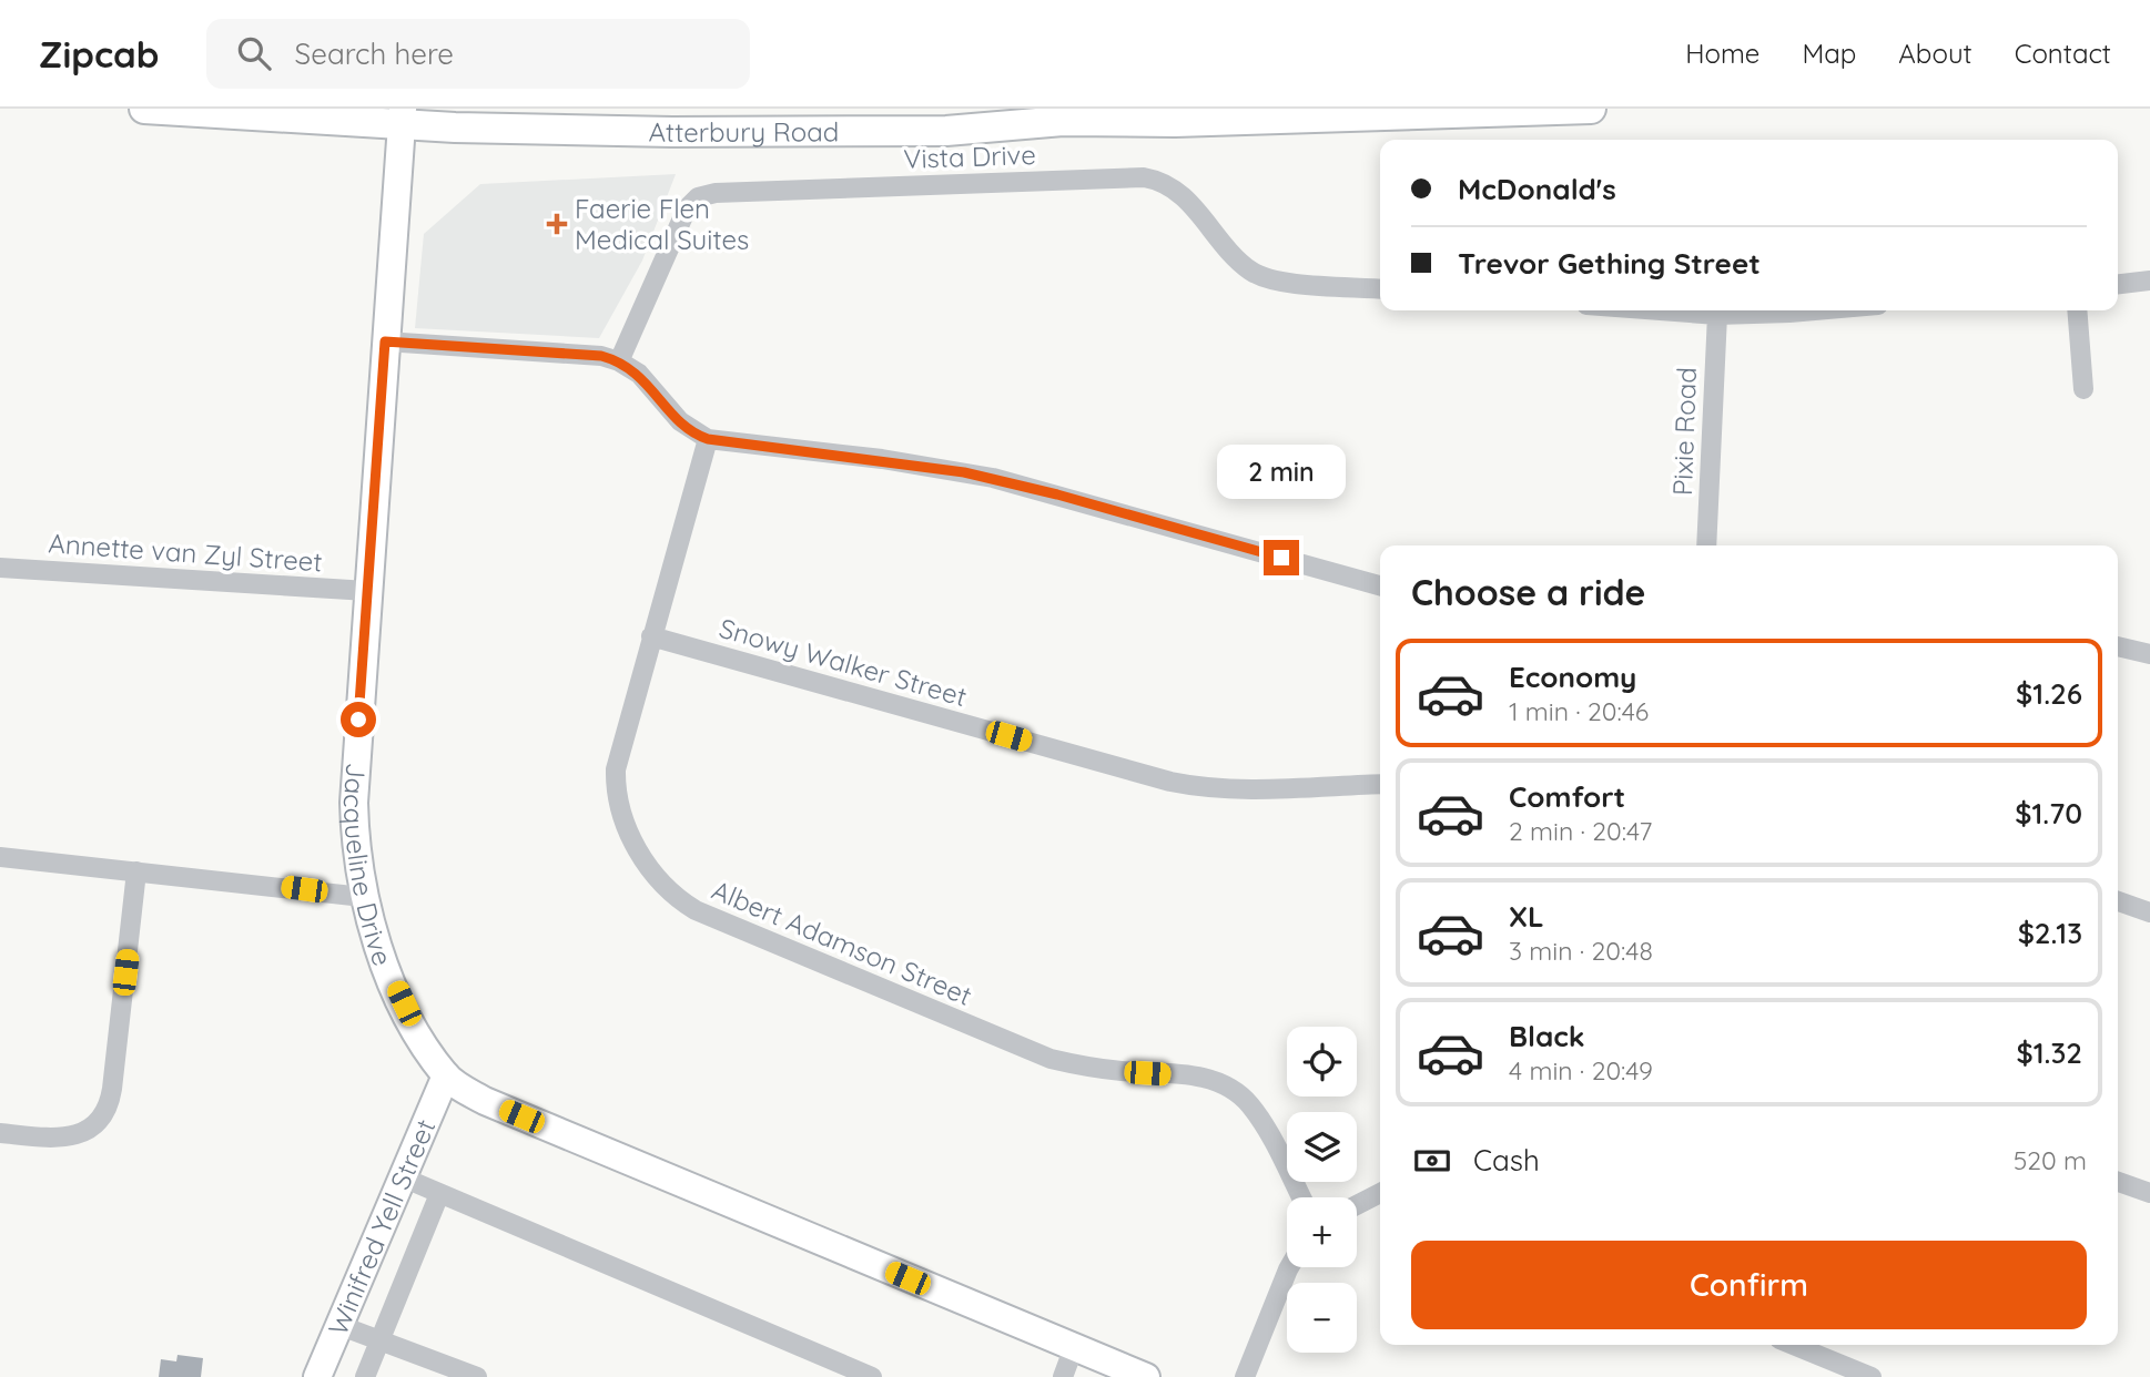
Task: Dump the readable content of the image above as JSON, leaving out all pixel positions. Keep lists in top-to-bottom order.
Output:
{
  "streets": {
    "main road": ["Atterbury Road"],
    "street": [
      "Vista Drive",
      "Pixie Road",
      "Annette van Zyl Street",
      "Snowy Walker Street",
      "Jacqueline Drive",
      "Albert Adamson Street",
      "Winifred Yell Street"
    ]
  },
  "crossings": [
    ["Atterbury Road", "Jacqueline Drive"],
    ["Annette van Zyl Street", "Jacqueline Drive"],
    ["Snowy Walker Street", "Albert Adamson Street"],
    ["Jacqueline Drive", "Winifred Yell Street"]
  ],
  "places": {
    "health": ["Faerie Flen Medical Suites"]
  },
  "page": {
    "header": "Zipcab",
    "search": "Search here",
    "nav": [
      "Home",
      "Map",
      "About",
      "Contact"
    ],
    "banner": ["McDonald's", "Trevor Gething Street"],
    "bubble": "2 min",
    "heading": "Choose a ride",
    "list": [
      {
        "name": "Economy",
        "note": "1 min · 20:46",
        "value": "$1.26"
      },
      {
        "name": "Comfort",
        "note": "2 min · 20:47",
        "value": "$1.70"
      },
      {
        "name": "XL",
        "note": "3 min · 20:48",
        "value": "$2.13"
      },
      {
        "name": "Black",
        "note": "4 min · 20:49",
        "value": "$1.32"
      }
    ],
    "map_buttons": ["+", "−"],
    "pay": ["Cash", "520 m"],
    "buttons": "Confirm"
  }
}
